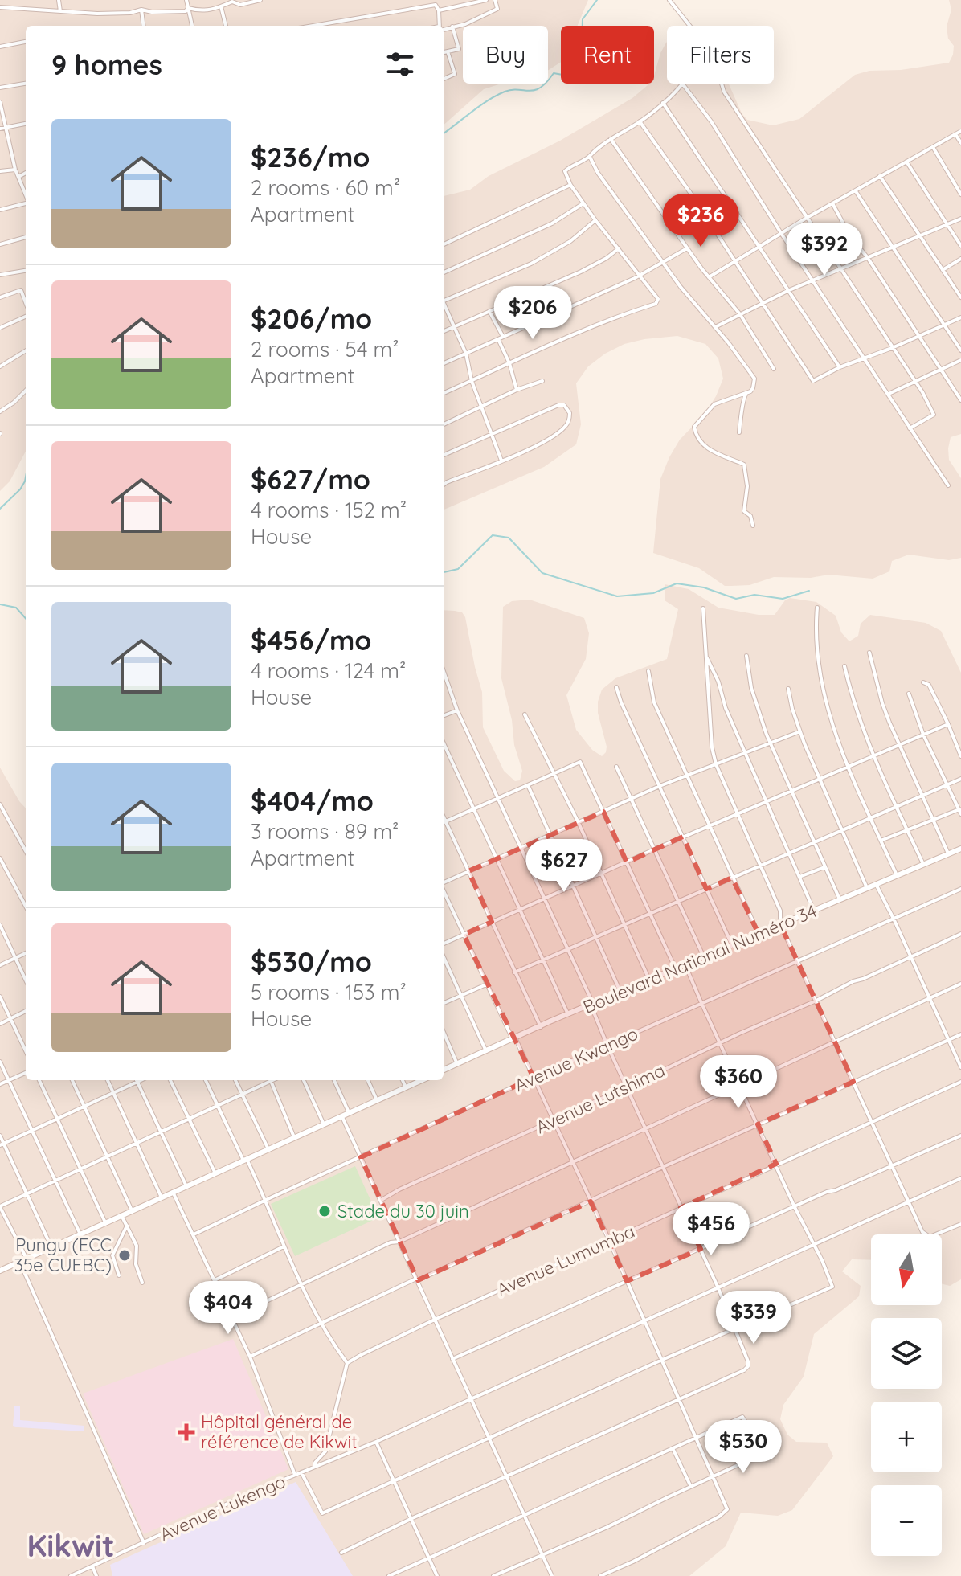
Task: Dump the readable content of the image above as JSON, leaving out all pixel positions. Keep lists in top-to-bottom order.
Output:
{
  "streets": {
    "main road": ["Boulevard National Numéro 34"],
    "street": [
      "Avenue Kwango",
      "Avenue Lutshima",
      "Avenue Lumumba",
      "Avenue Lukengo"
    ]
  },
  "districts": ["Kikwit"],
  "places": {
    "other": ["Stade du 30 juin", "Pungu (ECC 35e CUEBC)"],
    "health": ["Hôpital général de référence de Kikwit"]
  },
  "north": "bottom",
  "page": {
    "chip": ["Buy", "Rent", "Filters"],
    "heading": "9 homes",
    "list": [
      {
        "name": "$236/mo",
        "note": "2 rooms · 60 m² · Apartment"
      },
      {
        "name": "$206/mo",
        "note": "2 rooms · 54 m² · Apartment"
      },
      {
        "name": "$627/mo",
        "note": "4 rooms · 152 m² · House"
      },
      {
        "name": "$456/mo",
        "note": "4 rooms · 124 m² · House"
      },
      {
        "name": "$404/mo",
        "note": "3 rooms · 89 m² · Apartment"
      },
      {
        "name": "$530/mo",
        "note": "5 rooms · 153 m² · House"
      }
    ],
    "price": [
      "$236",
      "$392",
      "$206",
      "$627",
      "$360",
      "$456",
      "$404",
      "$339",
      "$530"
    ],
    "map_buttons": ["+", "−"]
  }
}
